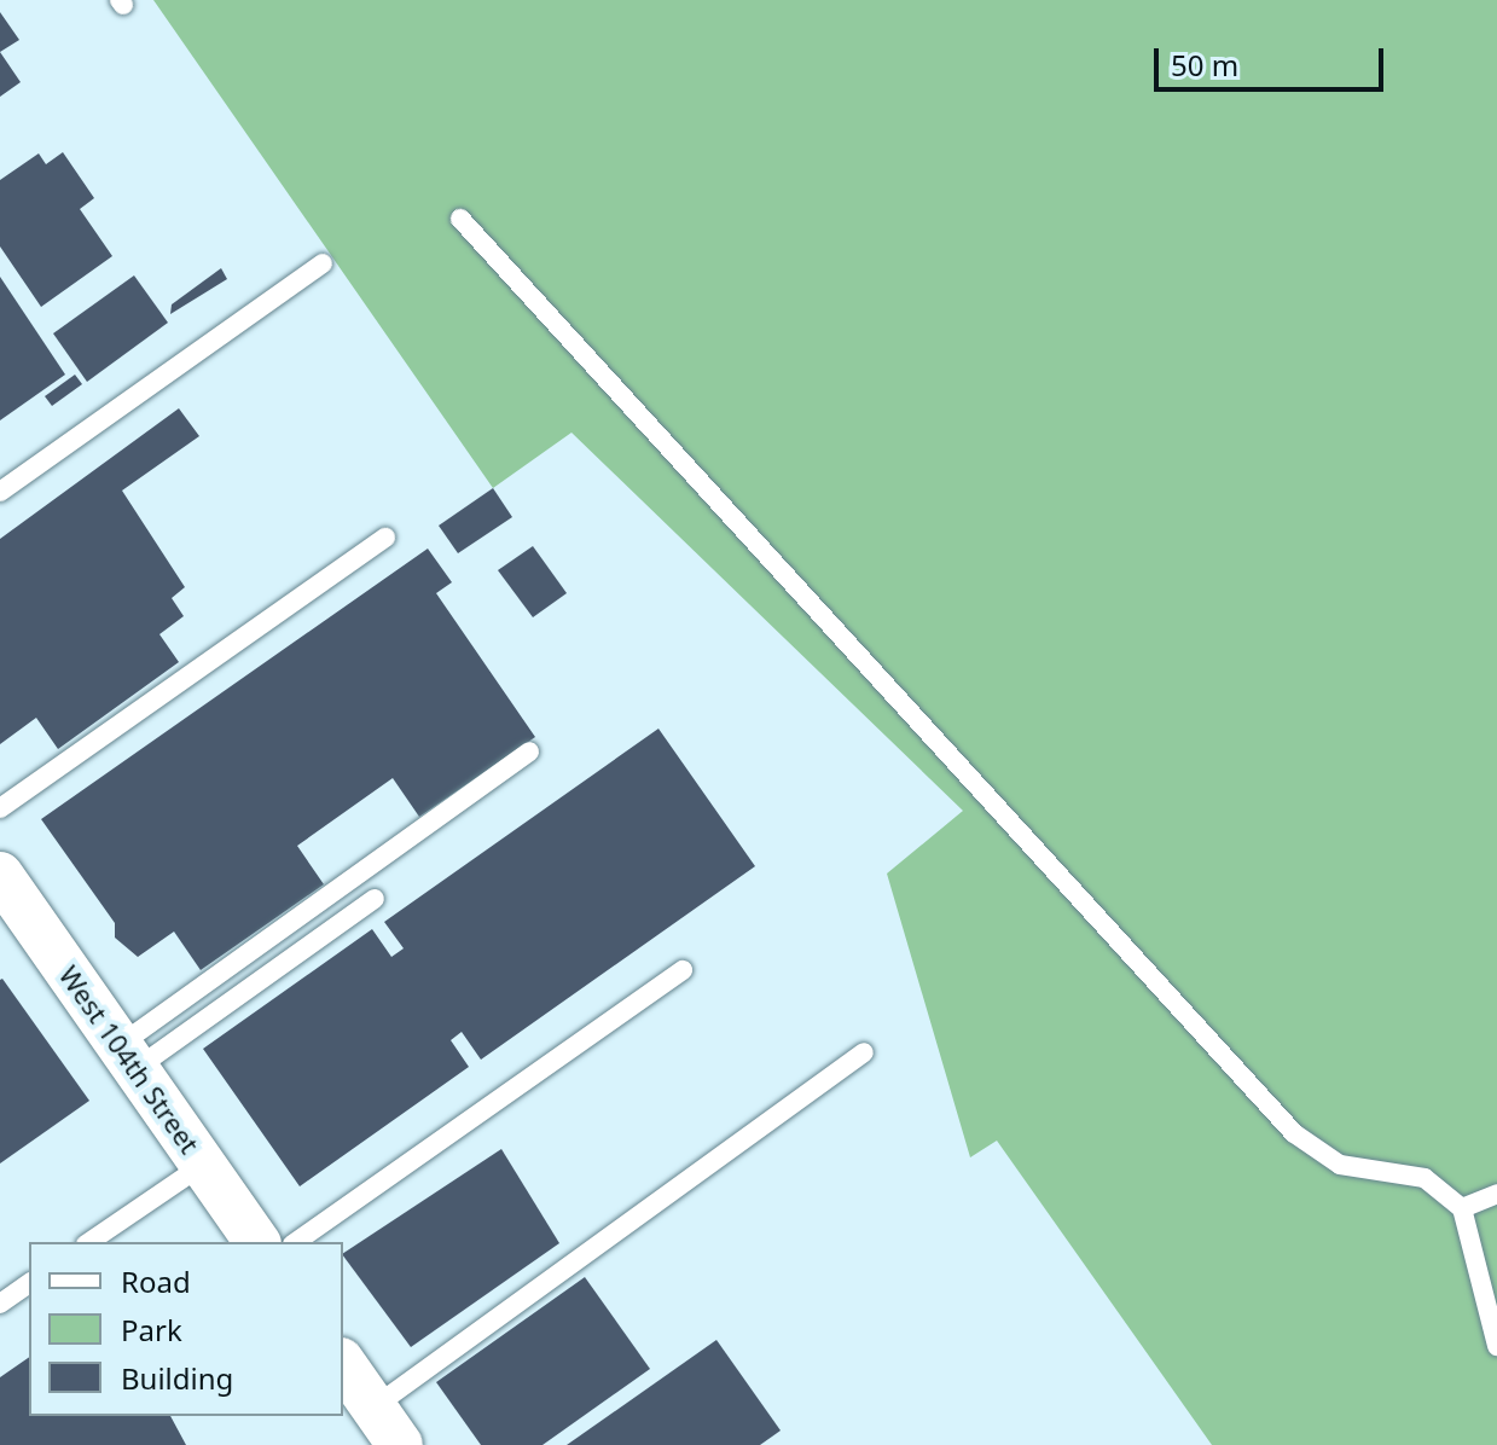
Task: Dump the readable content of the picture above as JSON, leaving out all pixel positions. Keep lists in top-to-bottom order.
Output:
{
  "streets": {
    "street": ["West 104th Street"]
  },
  "legend": ["Road", "Park", "Building"],
  "scale_bar": "50 m"
}
